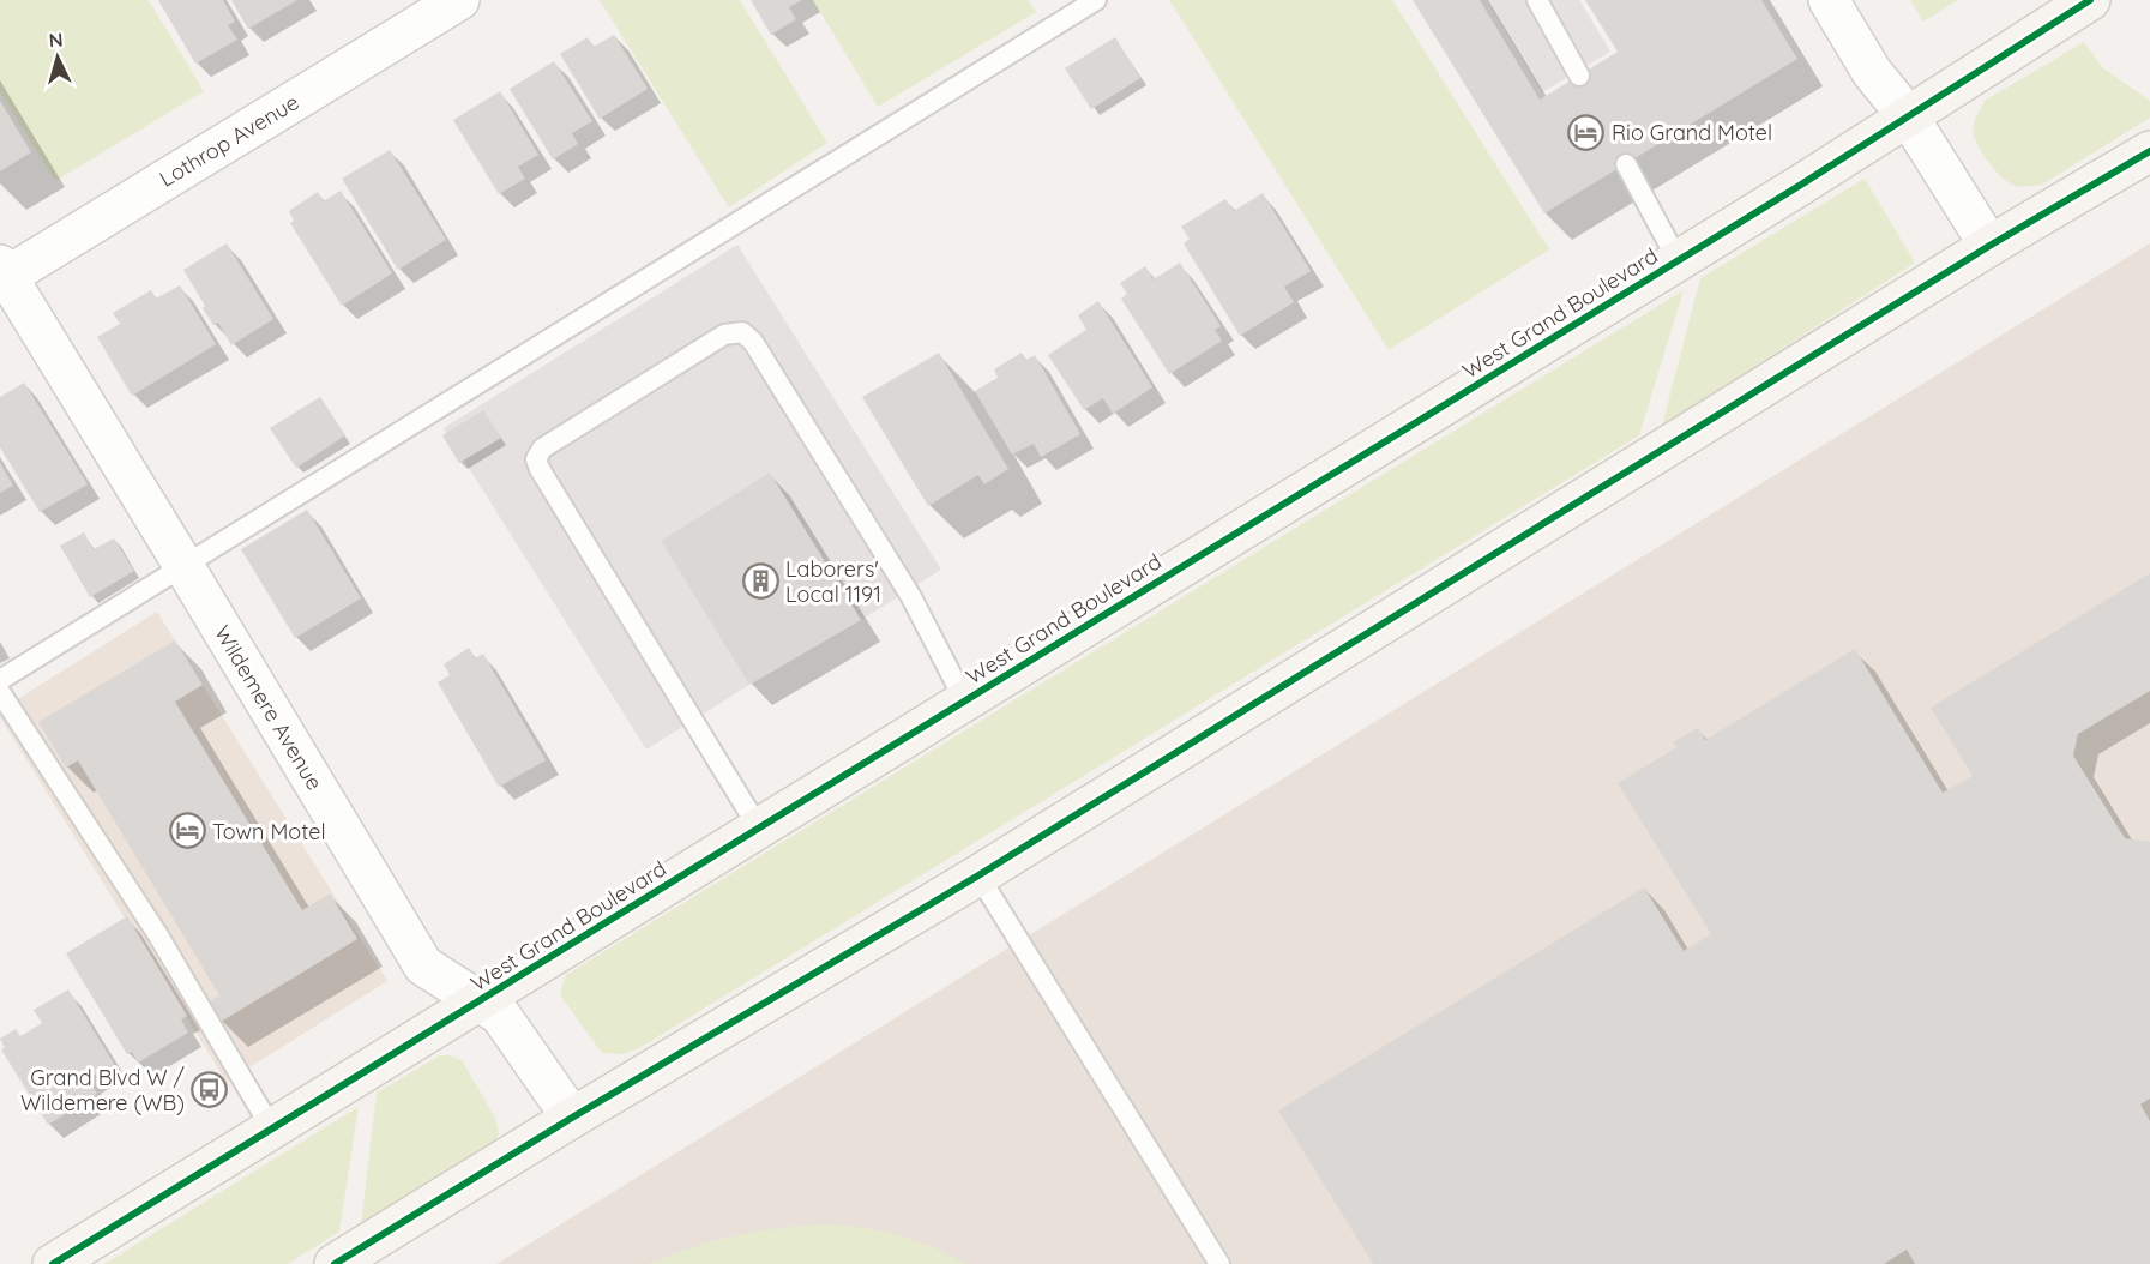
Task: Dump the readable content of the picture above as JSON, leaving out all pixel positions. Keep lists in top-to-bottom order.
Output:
{
  "streets": {
    "main road": ["West Grand Boulevard"],
    "street": ["Lothrop Avenue", "Wildemere Avenue"]
  },
  "crossings": [
    ["Lothrop Avenue", "Wildemere Avenue"],
    ["West Grand Boulevard", "Wildemere Avenue"]
  ],
  "places": {
    "hotel": ["Rio Grand Motel", "Town Motel"],
    "building": ["Laborers' Local 1191"],
    "bus stop": ["Grand Blvd W / Wildemere (WB)"]
  },
  "north": "top"
}
